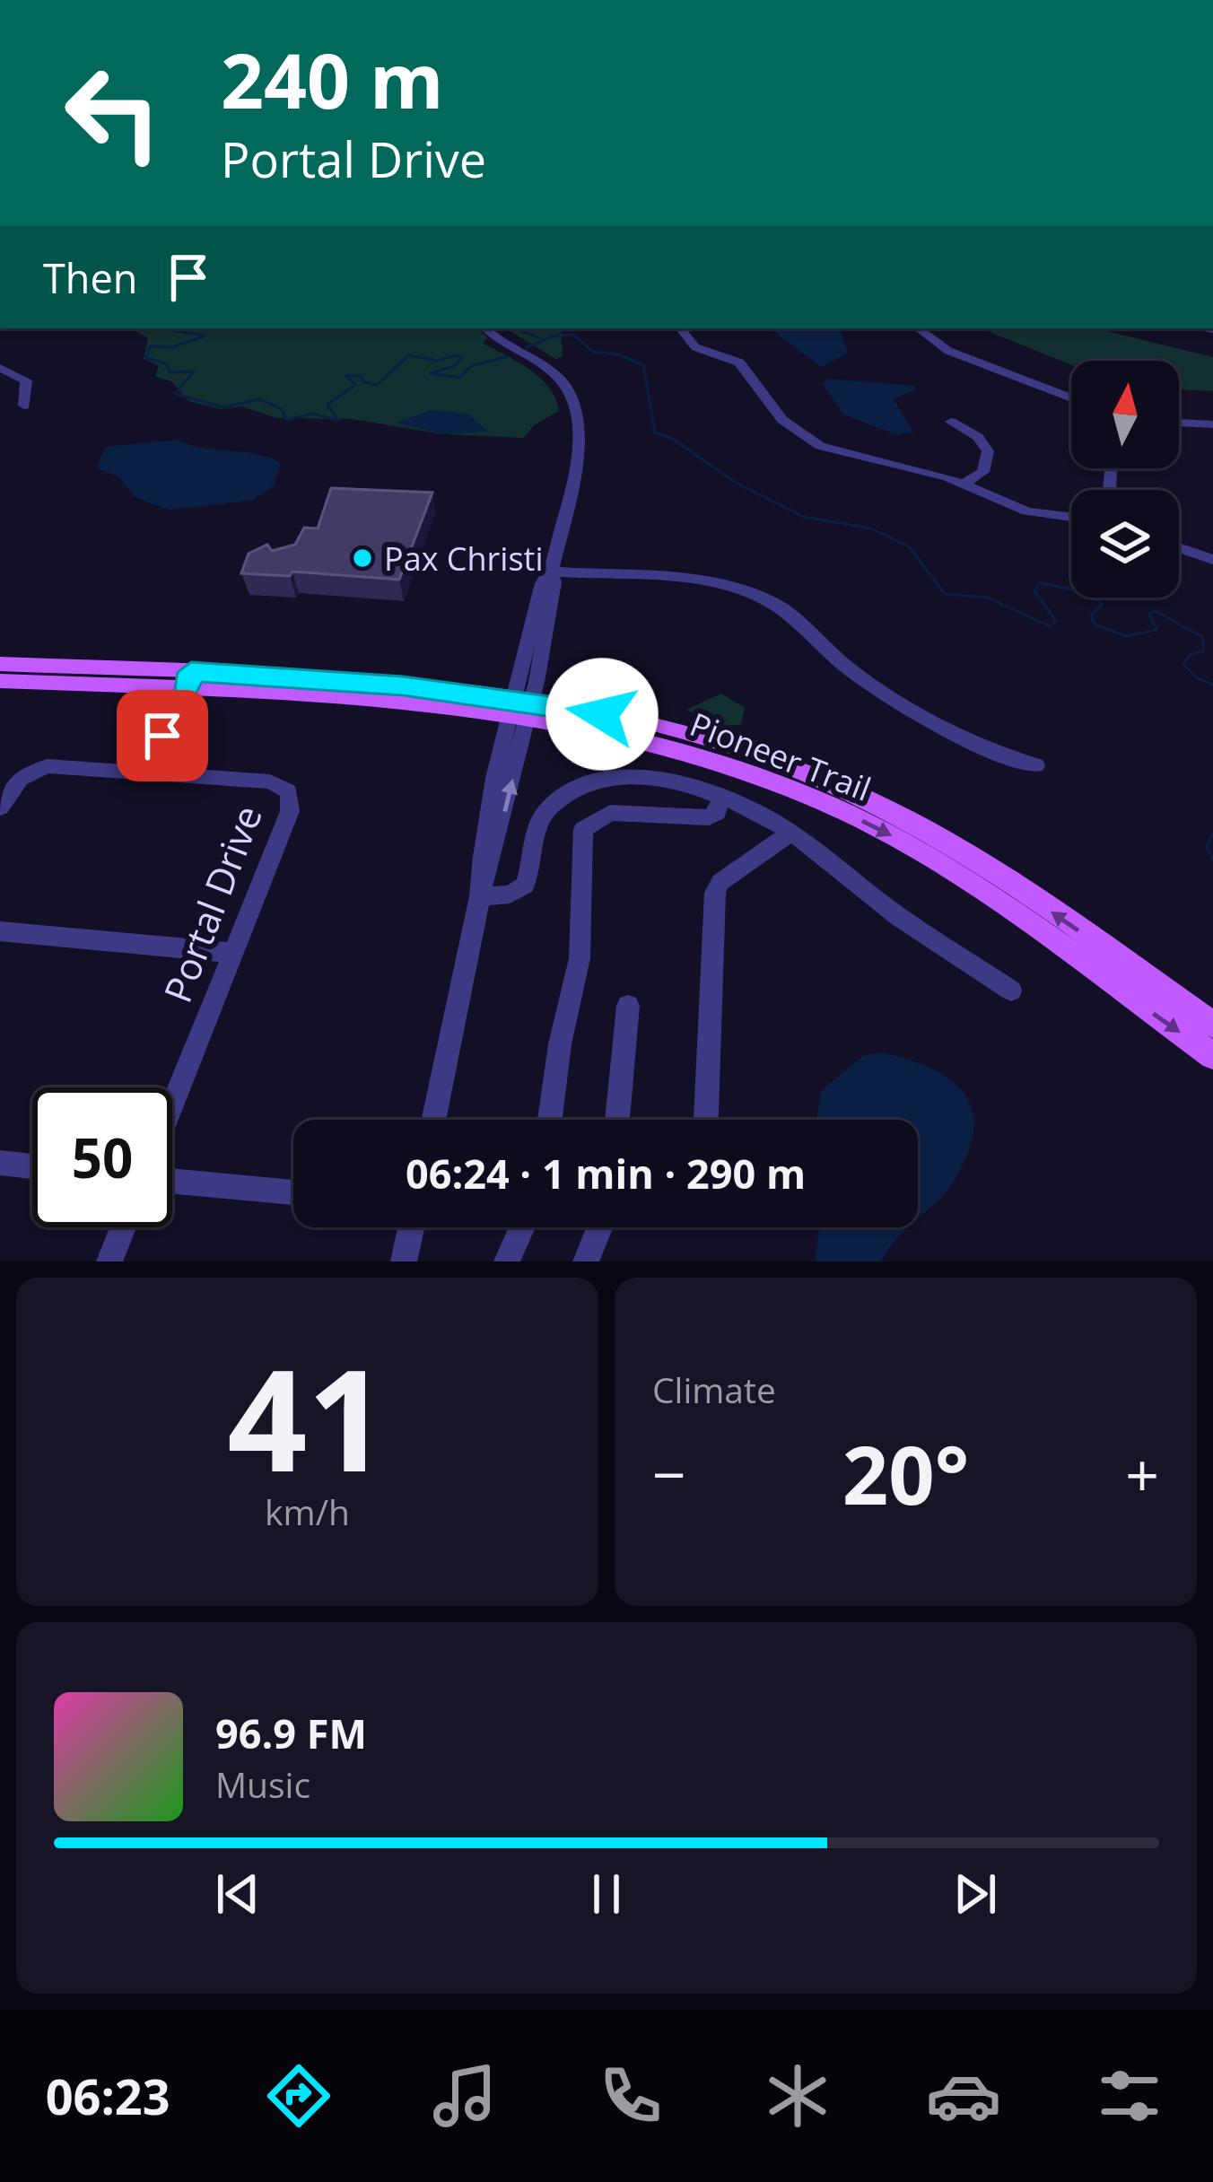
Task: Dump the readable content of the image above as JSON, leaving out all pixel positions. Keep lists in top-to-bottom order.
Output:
{
  "streets": {
    "main road": ["Pioneer Trail"],
    "street": ["Portal Drive"]
  },
  "places": ["Pax Christi"],
  "north": "top",
  "page": {
    "turn": ["240 m", "Portal Drive"],
    "then": "Then",
    "limit": "50",
    "trip": "06:24 · 1 min · 290 m",
    "tile": [
      ["41", "km/h"],
      "Climate"
    ],
    "heat": ["−", "20°", "+"],
    "song": ["96.9 FM", "Music"],
    "tabs": "06:23"
  }
}
